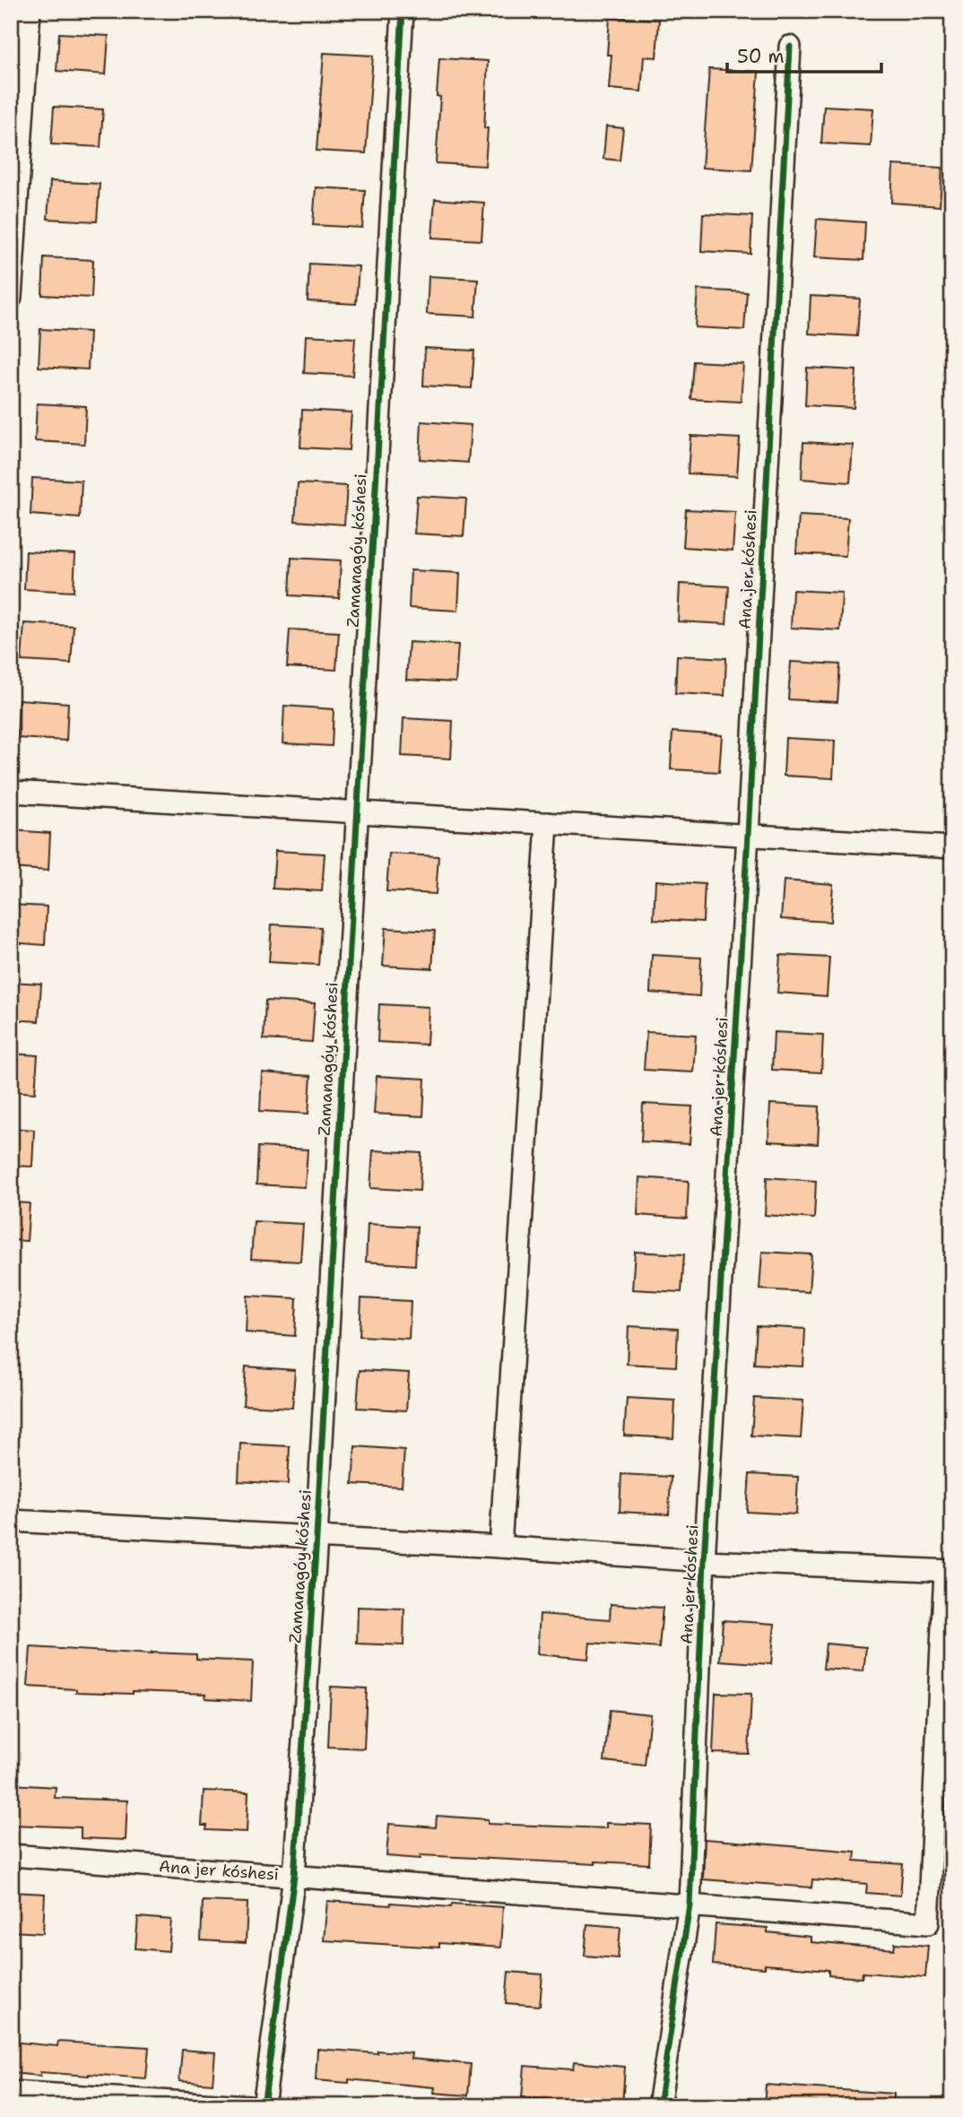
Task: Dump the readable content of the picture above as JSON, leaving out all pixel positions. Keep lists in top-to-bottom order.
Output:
{
  "streets": {
    "street": ["Zamanagóy kóshesi", "Ana jer kóshesi"]
  },
  "crossings": [
    ["Zamanagóy kóshesi", "Ana jer kóshesi"]
  ],
  "scale_bar": "50 m"
}
